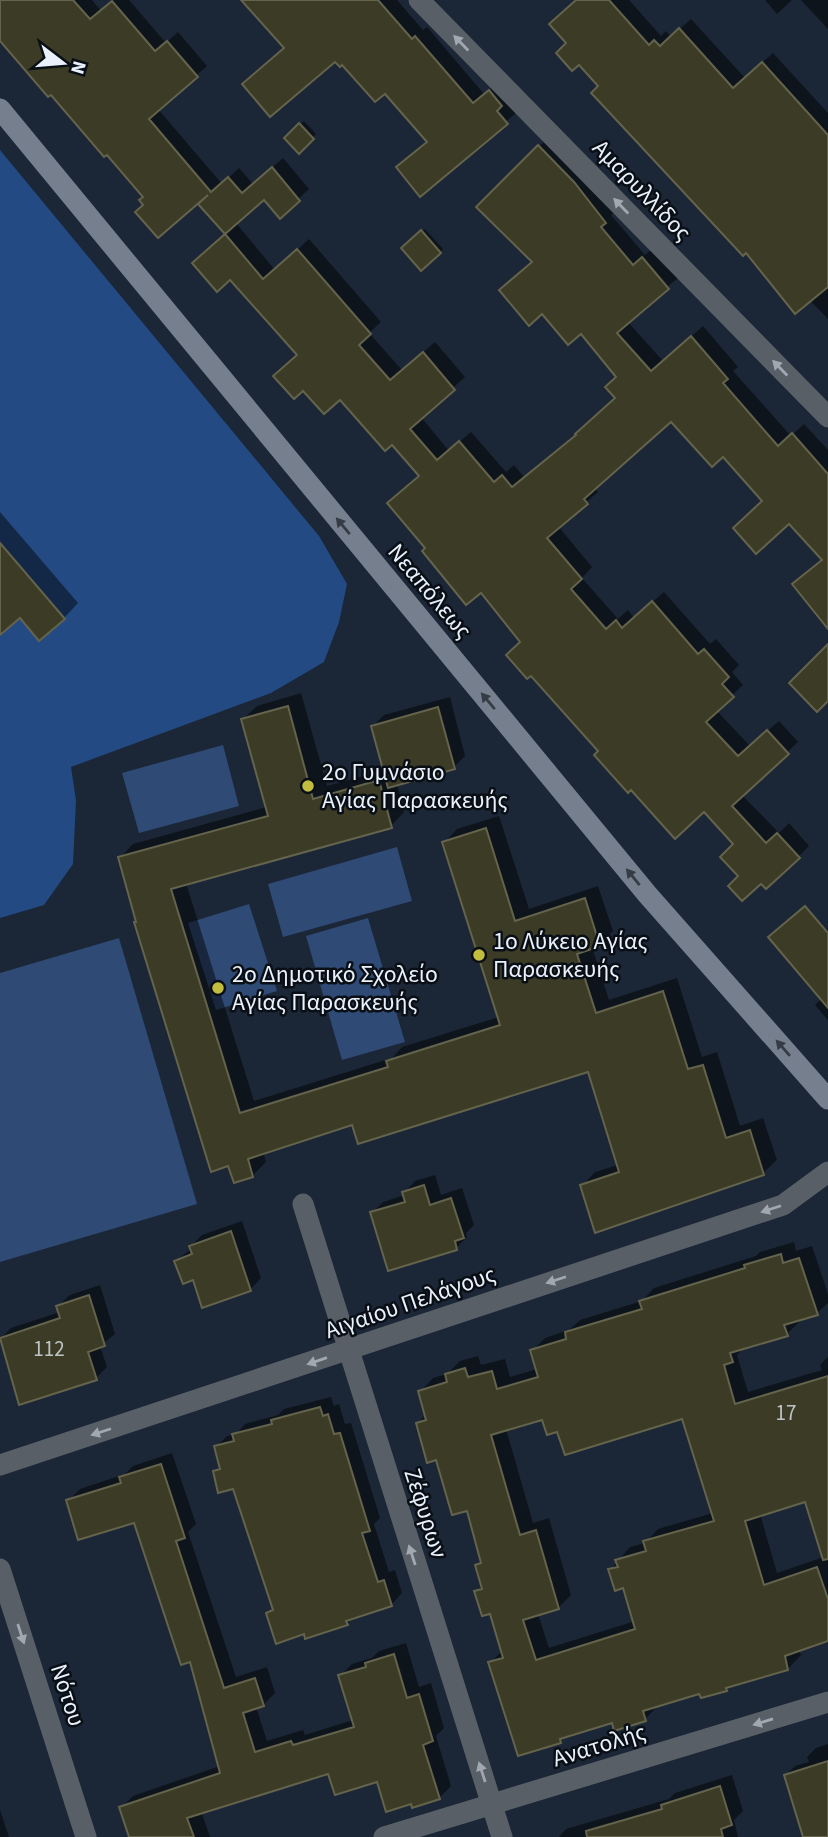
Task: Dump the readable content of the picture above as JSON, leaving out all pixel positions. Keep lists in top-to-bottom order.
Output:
{
  "streets": {
    "street": [
      "Αμαρυλλίδος",
      "Νεαπόλεως",
      "Αιγαίου Πελάγους",
      "Ζέφυρων",
      "Νότου",
      "Ανατολής"
    ]
  },
  "crossings": [
    ["Αιγαίου Πελάγους", "Ζέφυρων"],
    ["Ζέφυρων", "Ανατολής"]
  ],
  "one_way": [
    "Αμαρυλλίδος",
    "Νεαπόλεως",
    "Αιγαίου Πελάγους",
    "Ζέφυρων",
    "Νότου",
    "Ανατολής"
  ],
  "places": ["2ο Γυμνάσιο Αγίας Παρασκευής", "1ο Λύκειο Αγίας Παρασκευής", "2ο Δημοτικό Σχολείο Αγίας Παρασκευής"],
  "house_numbers": ["112", "17"],
  "north": "right"
}
